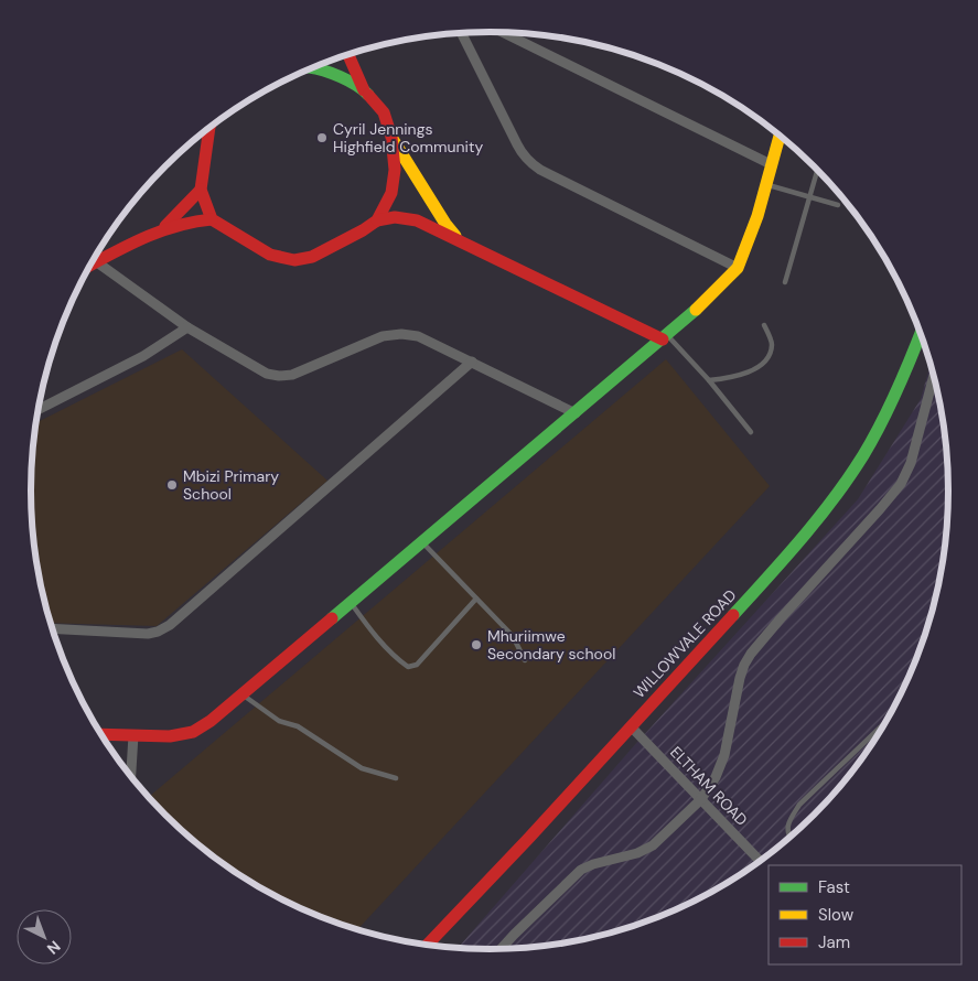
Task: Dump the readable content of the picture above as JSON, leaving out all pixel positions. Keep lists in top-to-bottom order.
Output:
{
  "streets": {
    "street": ["WILLOWVALE ROAD", "ELTHAM ROAD"]
  },
  "crossings": [
    ["WILLOWVALE ROAD", "ELTHAM ROAD"]
  ],
  "places": ["Cyril Jennings Highfield Community", "Mbizi Primary School", "Mhuriimwe Secondary school"],
  "legend": ["Fast", "Slow", "Jam"],
  "north": "bottom right"
}
